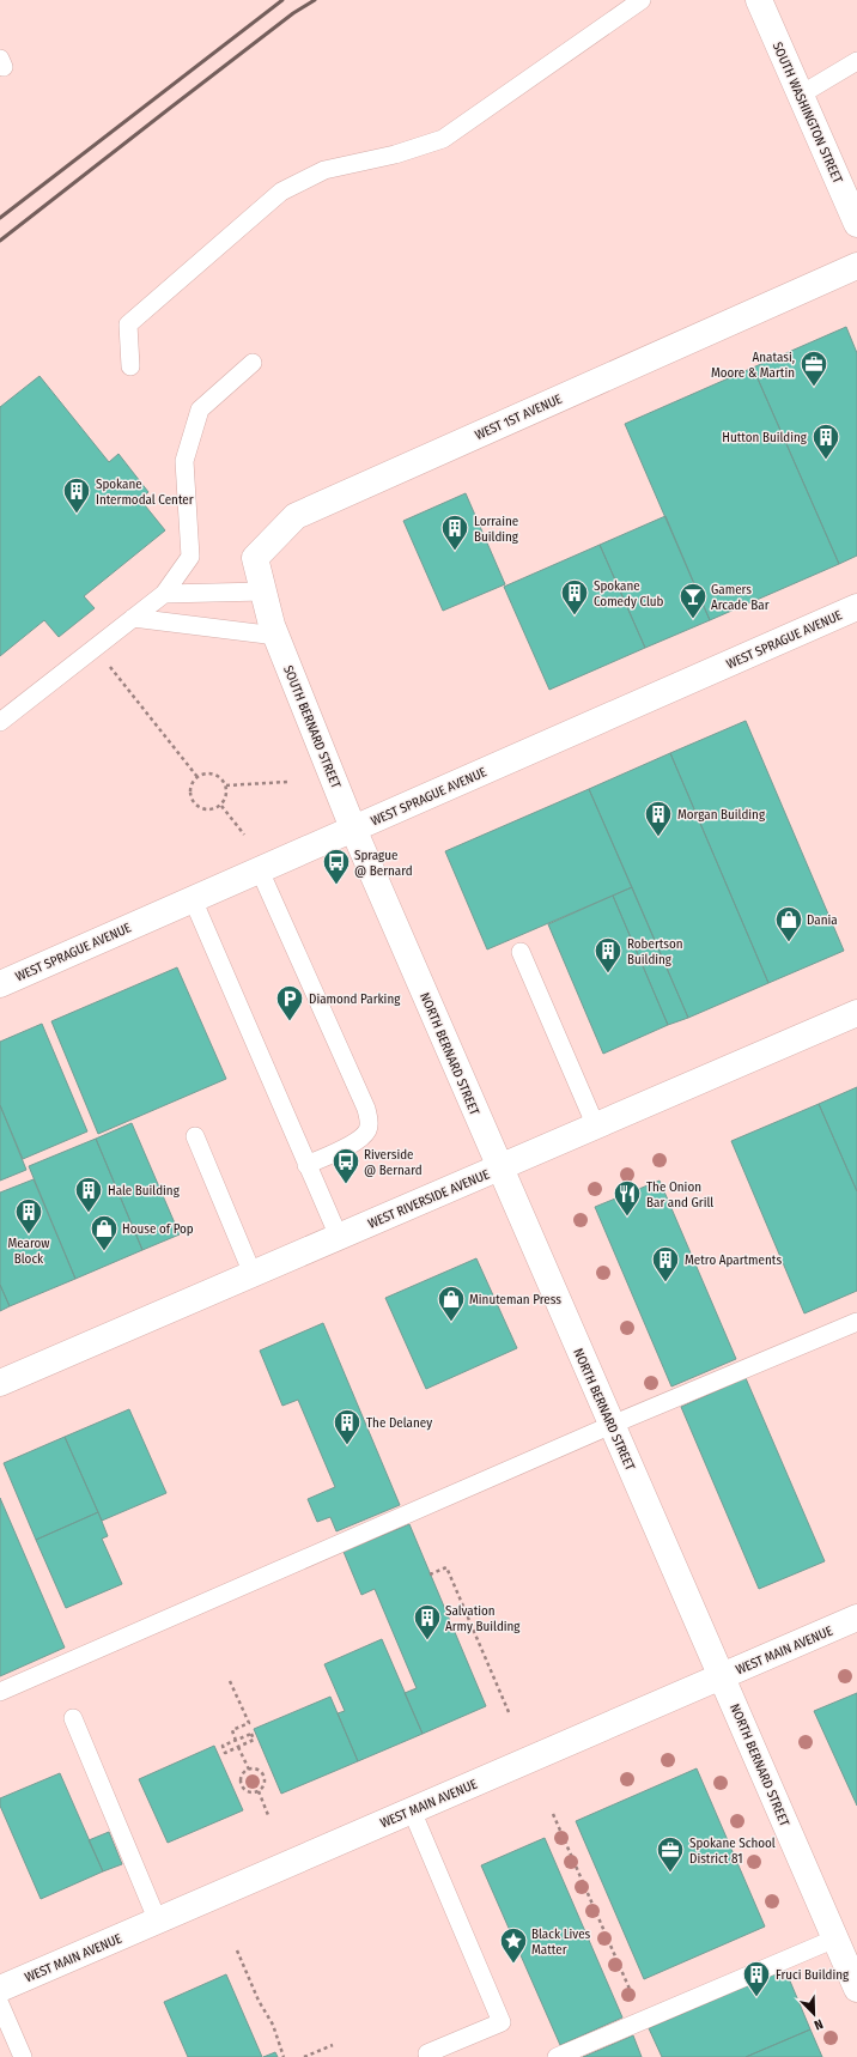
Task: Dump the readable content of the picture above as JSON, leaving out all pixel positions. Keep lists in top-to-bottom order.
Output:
{
  "streets": {
    "main road": [
      "SOUTH WASHINGTON STREET",
      "WEST 1ST AVENUE",
      "WEST SPRAGUE AVENUE",
      "SOUTH BERNARD STREET",
      "NORTH BERNARD STREET",
      "WEST RIVERSIDE AVENUE",
      "WEST MAIN AVENUE"
    ]
  },
  "crossings": [
    ["WEST 1ST AVENUE", "SOUTH BERNARD STREET"],
    ["WEST SPRAGUE AVENUE", "SOUTH BERNARD STREET"],
    ["WEST SPRAGUE AVENUE", "NORTH BERNARD STREET"],
    ["SOUTH BERNARD STREET", "NORTH BERNARD STREET"],
    ["NORTH BERNARD STREET", "WEST RIVERSIDE AVENUE"],
    ["NORTH BERNARD STREET", "WEST MAIN AVENUE"]
  ],
  "places": {
    "office": ["Anatasi, Moore & Martin", "Spokane School District 81"],
    "building": [
      "Hutton Building",
      "Spokane Intermodal Center",
      "Lorraine Building",
      "Spokane Comedy Club",
      "Morgan Building",
      "Robertson Building",
      "Hale Building",
      "Mearow Block",
      "Metro Apartments",
      "The Delaney",
      "Salvation Army Building",
      "Fruci Building"
    ],
    "bar": ["Gamers Arcade Bar"],
    "bus stop": ["Sprague @ Bernard", "Riverside @ Bernard"],
    "shop": ["Dania", "House of Pop", "Minuteman Press"],
    "parking": ["Diamond Parking"],
    "restaurant": ["The Onion Bar and Grill"],
    "place": ["Black Lives Matter"]
  },
  "north": "bottom right"
}
